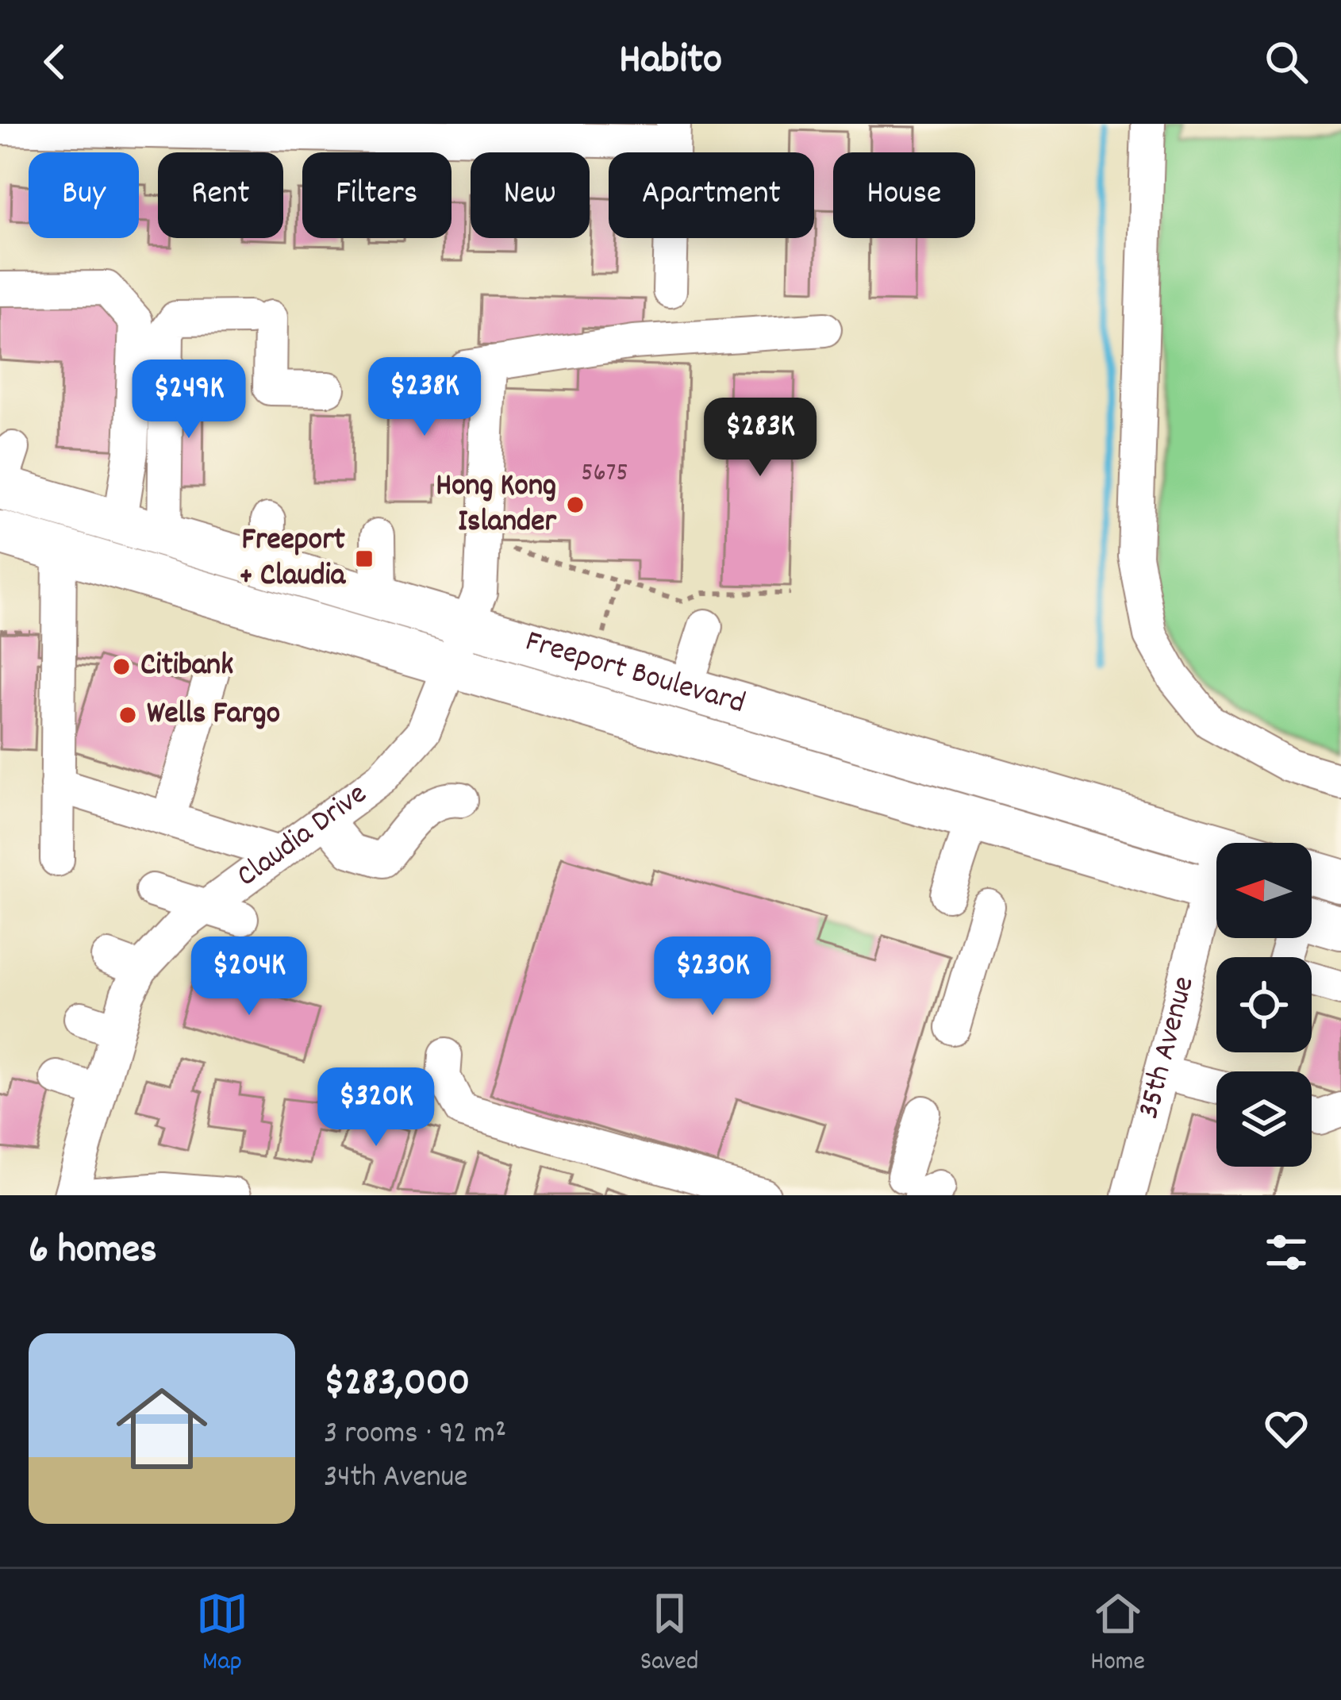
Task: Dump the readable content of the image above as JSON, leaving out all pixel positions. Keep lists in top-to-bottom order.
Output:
{
  "streets": {
    "main road": ["Freeport Boulevard"],
    "street": ["Claudia Drive", "35th Avenue"]
  },
  "crossings": [
    ["Freeport Boulevard", "Claudia Drive"]
  ],
  "places": {
    "other": ["Hong Kong Islander", "Citibank", "Wells Fargo"],
    "transit": ["Freeport + Claudia"]
  },
  "house_numbers": ["5675"],
  "north": "left",
  "page": {
    "header": "Habito",
    "chip": [
      "Buy",
      "Rent",
      "Filters",
      "New",
      "Apartment",
      "House"
    ],
    "price": [
      "$238K",
      "$249K",
      "$283K",
      "$204K",
      "$230K",
      "$320K"
    ],
    "heading": "6 homes",
    "list": [
      {
        "name": "$283,000",
        "note": "3 rooms · 92 m² · 34th Avenue"
      }
    ],
    "tabs": ["Map", "Saved", "Home"]
  }
}
